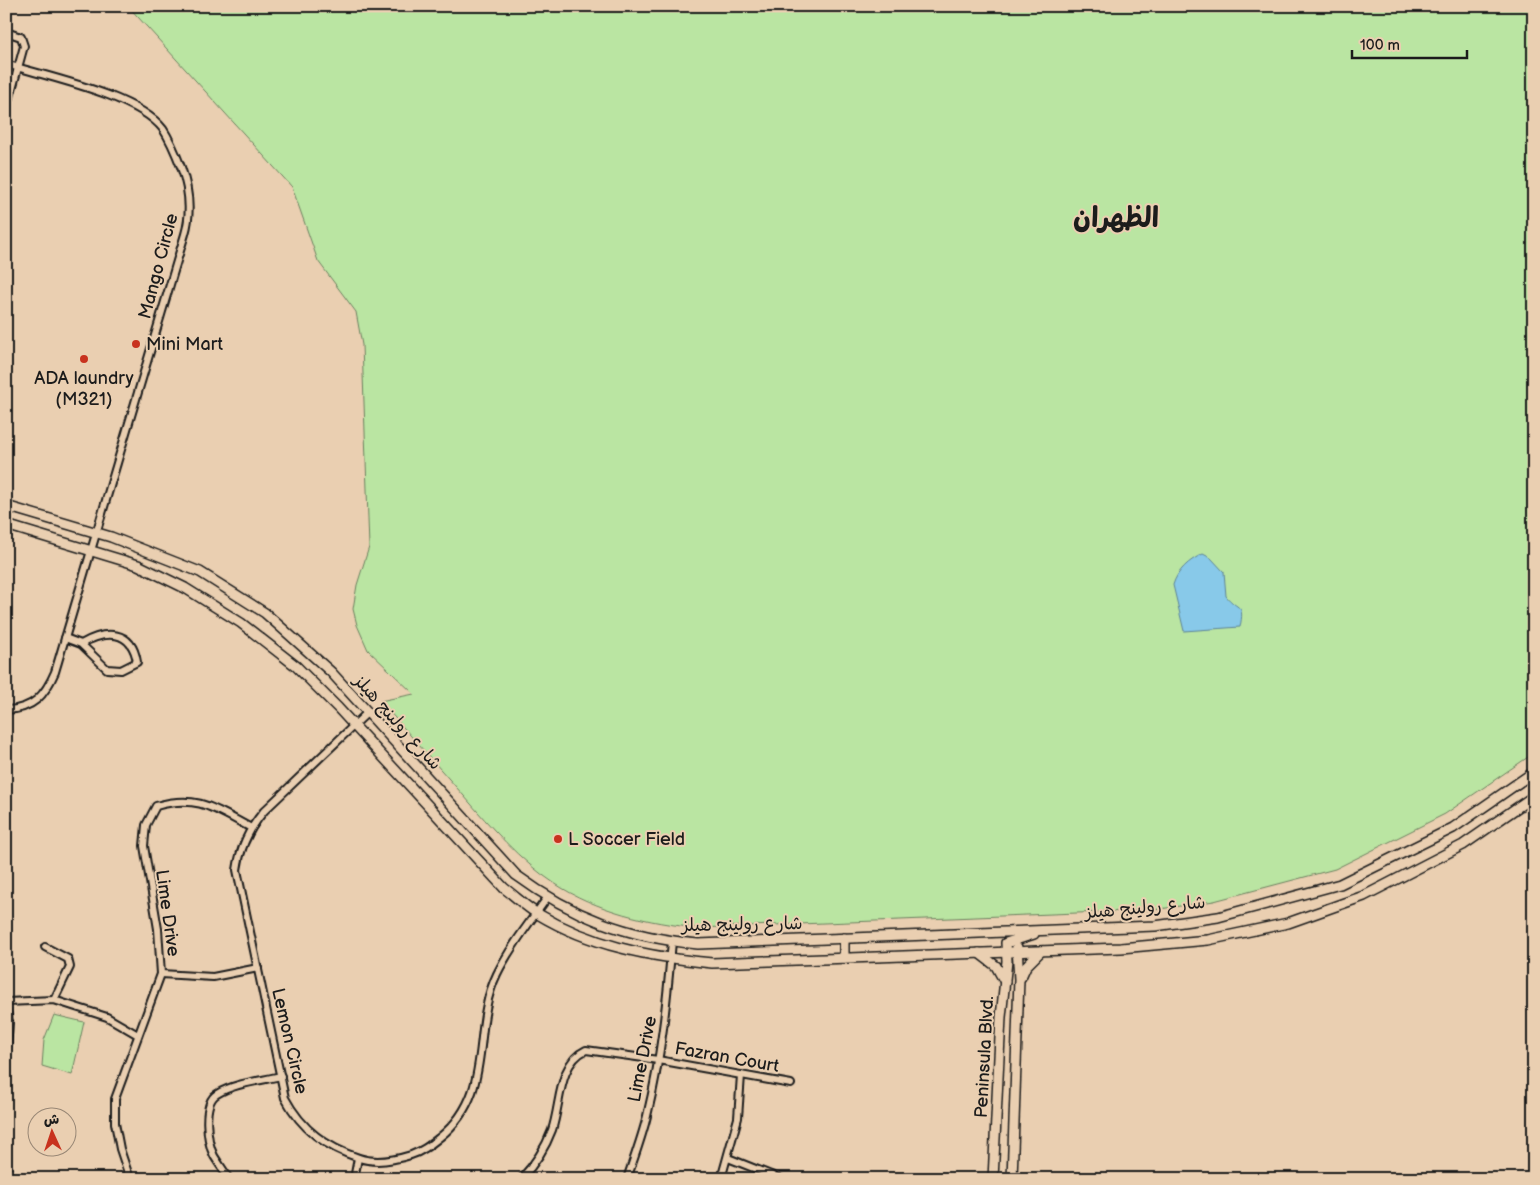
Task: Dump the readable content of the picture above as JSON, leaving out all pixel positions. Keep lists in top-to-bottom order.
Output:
{
  "streets": {
    "main road": ["شارع رولينج هيلز", "Peninsula Blvd."],
    "street": [
      "Mango Circle",
      "Lime Drive",
      "Lemon Circle",
      "Fazran Court"
    ]
  },
  "crossings": [
    ["Mango Circle", "شارع رولينج هيلز"],
    ["شارع رولينج هيلز", "Lime Drive"],
    ["شارع رولينج هيلز", "Lemon Circle"],
    ["شارع رولينج هيلز", "Peninsula Blvd."],
    ["Lime Drive", "Lemon Circle"],
    ["Lime Drive", "Fazran Court"]
  ],
  "districts": ["الظهران"],
  "places": ["Mini Mart", "ADA laundry (M321)", "L Soccer Field"],
  "scale_bar": "100 m",
  "north": "top"
}
